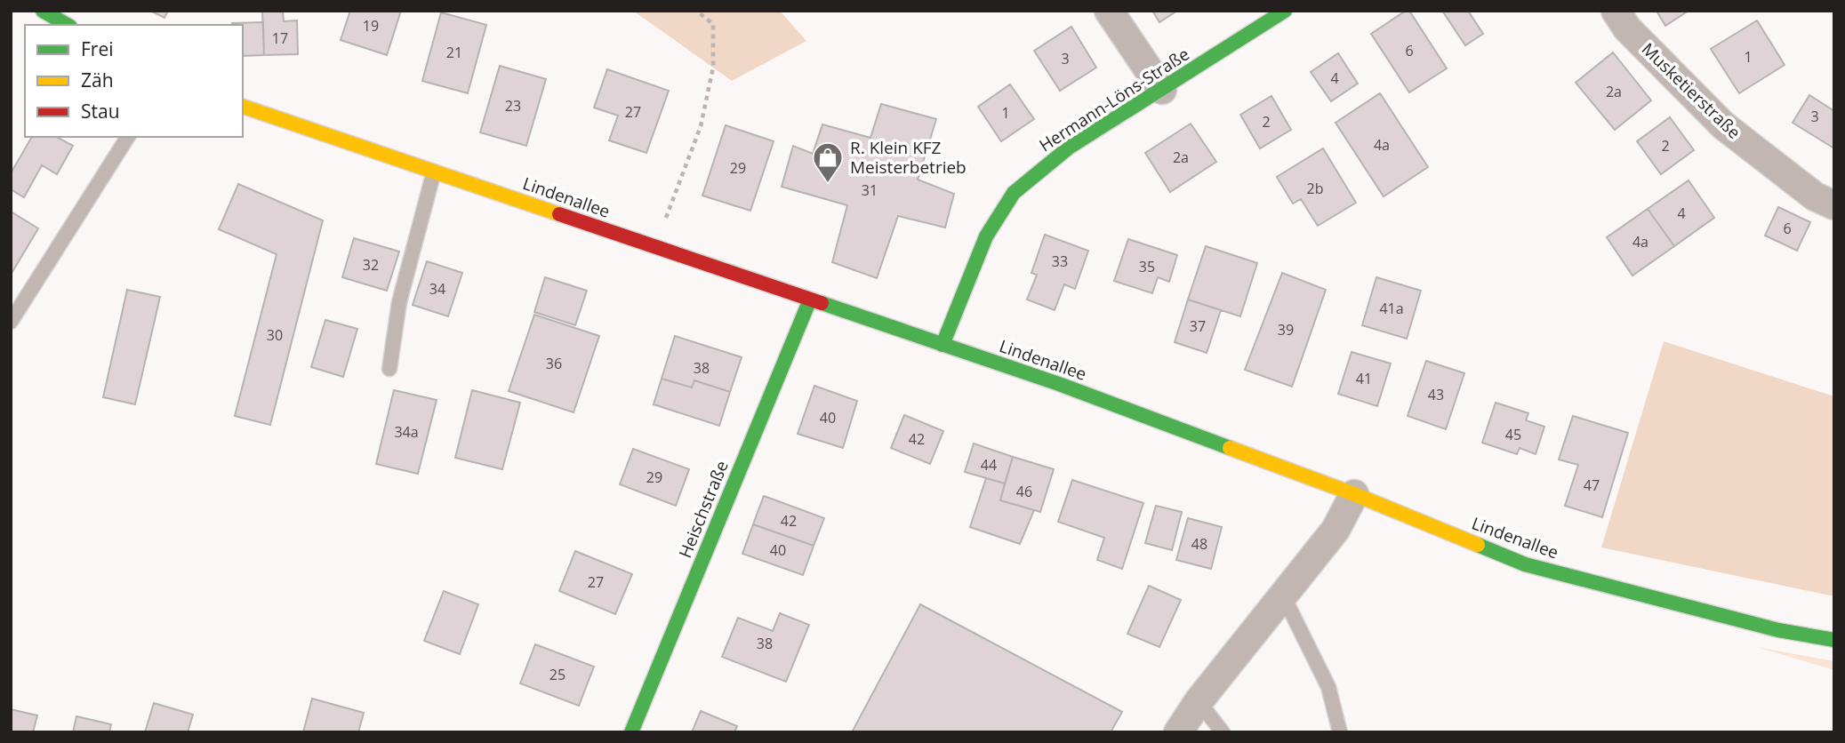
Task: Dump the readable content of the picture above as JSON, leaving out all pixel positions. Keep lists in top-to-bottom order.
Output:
{
  "streets": {
    "street": [
      "Musketierstraße",
      "Hermann-Löns-Straße",
      "Lindenallee",
      "Heischstraße"
    ]
  },
  "crossings": [
    ["Hermann-Löns-Straße", "Lindenallee"],
    ["Lindenallee", "Heischstraße"]
  ],
  "places": {
    "shop": ["R. Klein KFZ Meisterbetrieb"]
  },
  "house_numbers": [
    "19",
    "17",
    "6",
    "21",
    "1",
    "3",
    "4",
    "2a",
    "23",
    "27",
    "1",
    "3",
    "2",
    "4a",
    "2",
    "2a",
    "29",
    "2b",
    "31",
    "4",
    "6",
    "4a",
    "33",
    "32",
    "35",
    "34",
    "41a",
    "37",
    "39",
    "30",
    "36",
    "38",
    "41",
    "43",
    "40",
    "34a",
    "45",
    "42",
    "44",
    "29",
    "47",
    "46",
    "42",
    "48",
    "40",
    "27",
    "38",
    "25"
  ],
  "legend": ["Frei", "Zäh", "Stau"]
}
